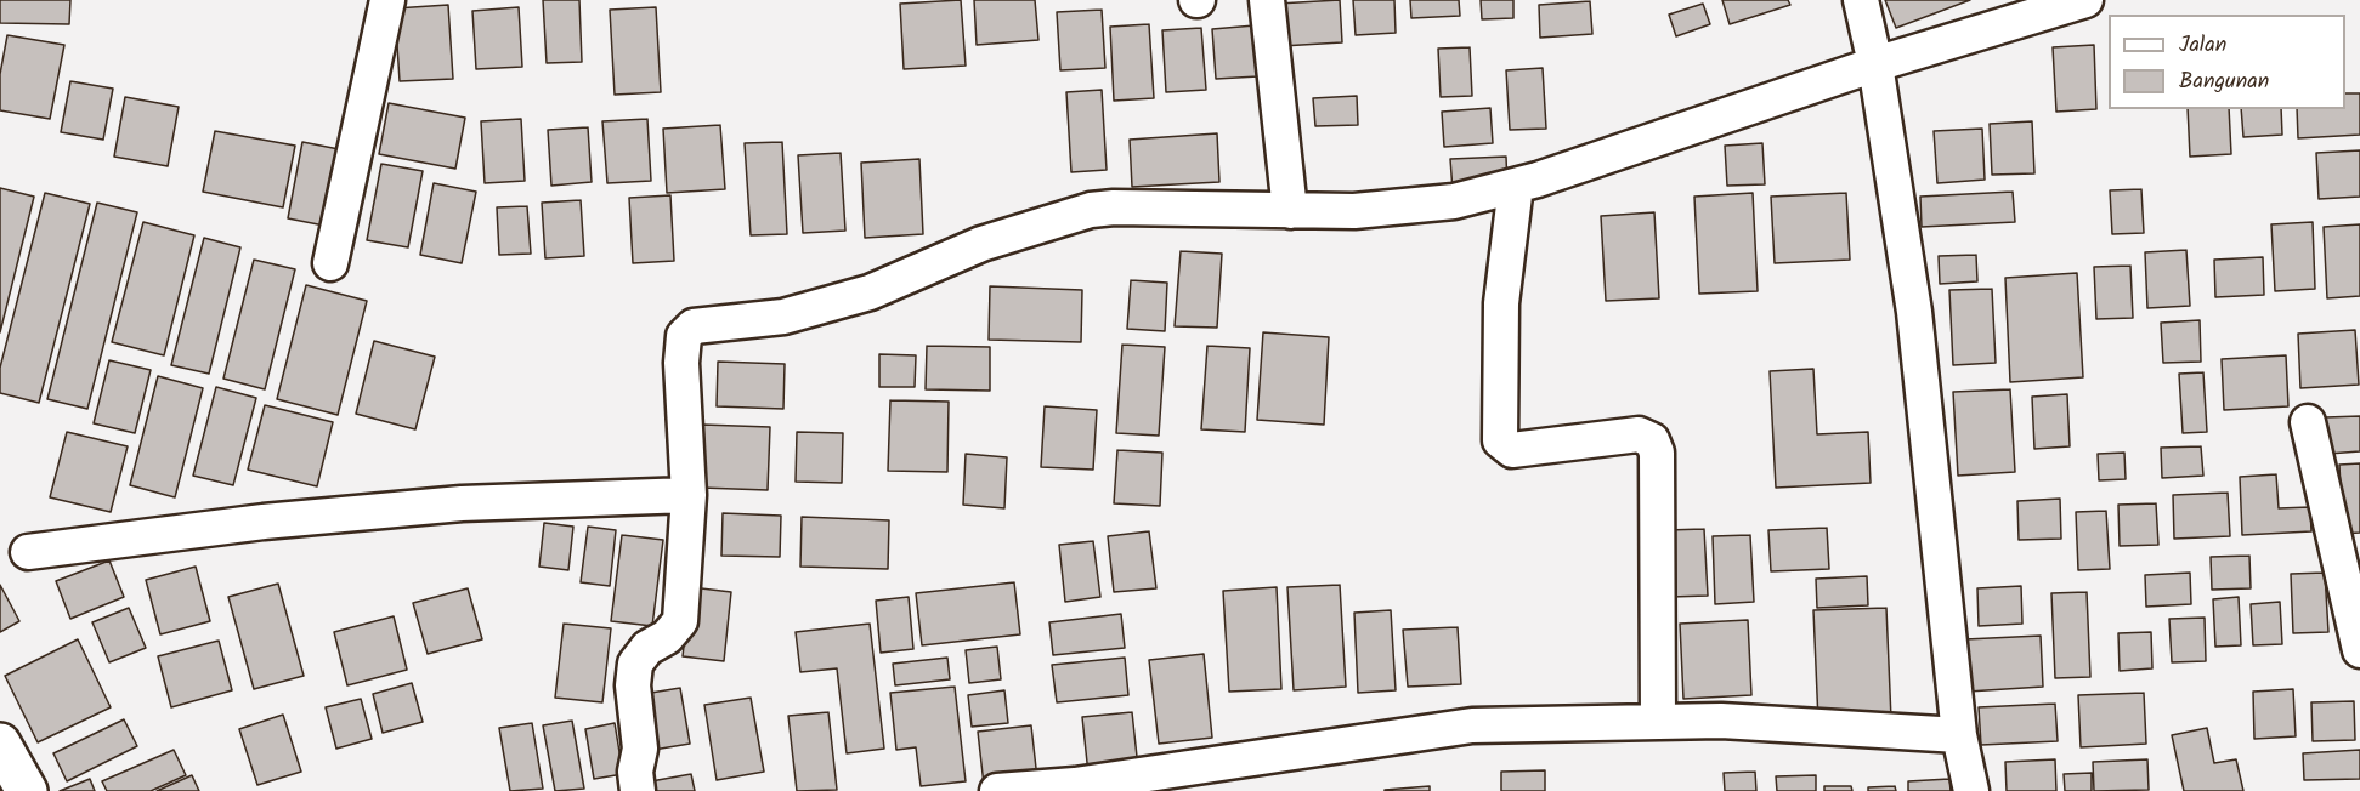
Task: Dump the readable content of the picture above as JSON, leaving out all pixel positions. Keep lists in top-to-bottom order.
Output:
{
  "legend": ["Jalan", "Bangunan"]
}
